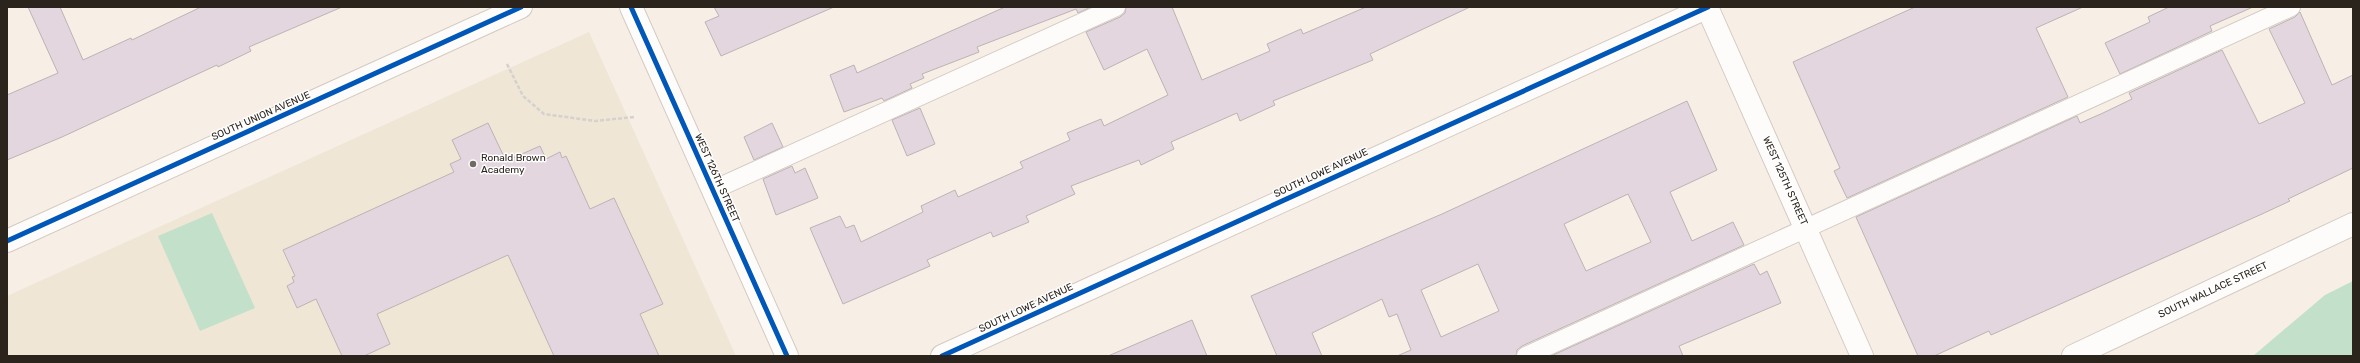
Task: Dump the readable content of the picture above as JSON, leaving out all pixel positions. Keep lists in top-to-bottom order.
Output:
{
  "streets": {
    "street": [
      "SOUTH UNION AVENUE",
      "SOUTH LOWE AVENUE",
      "WEST 126TH STREET",
      "WEST 125TH STREET",
      "SOUTH WALLACE STREET"
    ]
  },
  "crossings": [
    ["SOUTH LOWE AVENUE", "WEST 125TH STREET"]
  ],
  "places": ["Ronald Brown Academy"]
}
